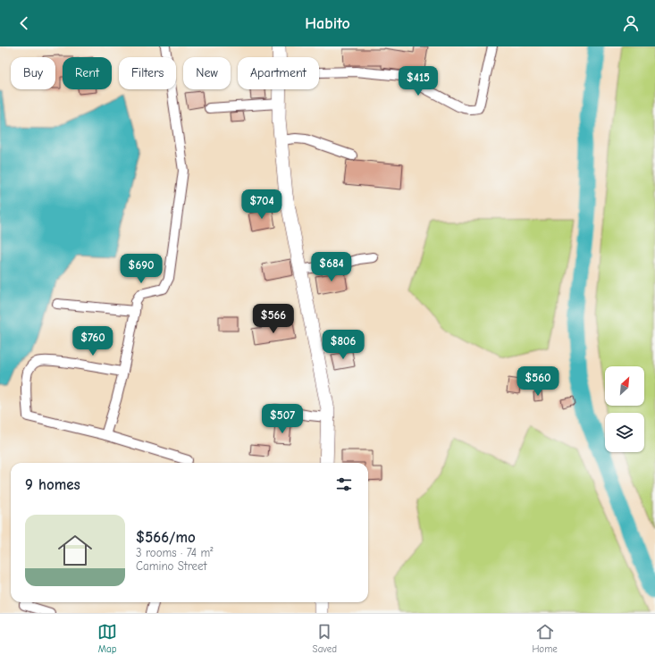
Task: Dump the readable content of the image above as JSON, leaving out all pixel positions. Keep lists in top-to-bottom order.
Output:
{
  "north": "top right",
  "page": {
    "header": "Habito",
    "chip": [
      "Buy",
      "Rent",
      "Filters",
      "New",
      "Apartment"
    ],
    "price": [
      "$415",
      "$704",
      "$684",
      "$690",
      "$566",
      "$760",
      "$806",
      "$560",
      "$507"
    ],
    "heading": "9 homes",
    "list": [
      {
        "name": "$566/mo",
        "note": "3 rooms · 74 m² · Camino Street"
      }
    ],
    "tabs": ["Map", "Saved", "Home"]
  }
}
